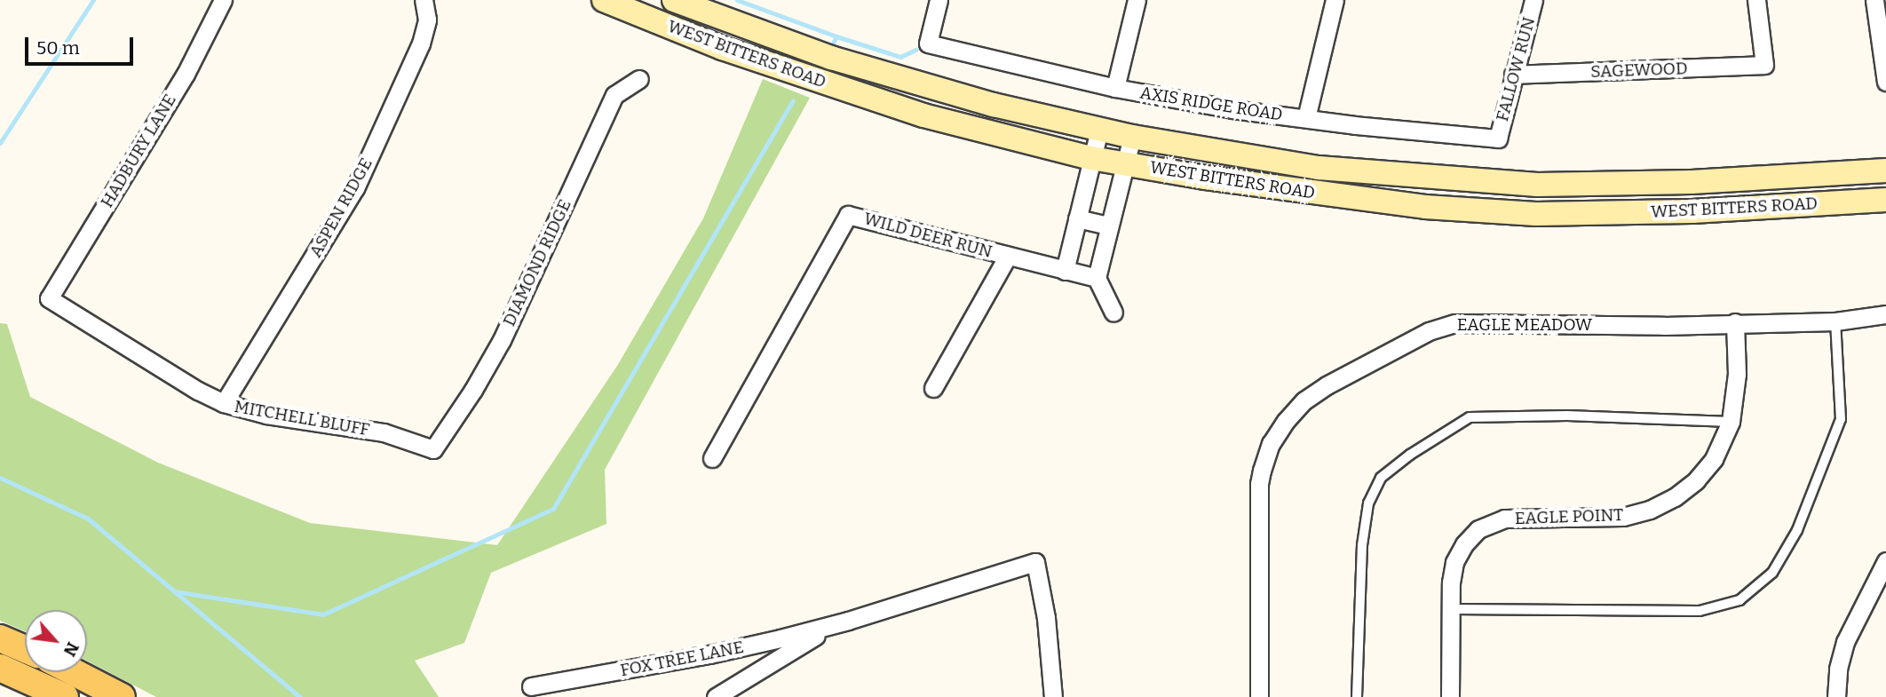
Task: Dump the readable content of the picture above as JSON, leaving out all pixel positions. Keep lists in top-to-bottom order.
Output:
{
  "streets": {
    "main road": ["WEST BITTERS ROAD"],
    "street": [
      "FALLOW RUN",
      "SAGEWOOD",
      "AXIS RIDGE ROAD",
      "HADBURY LANE",
      "ASPEN RIDGE",
      "WILD DEER RUN",
      "DIAMOND RIDGE",
      "EAGLE MEADOW",
      "MITCHELL BLUFF",
      "EAGLE POINT",
      "FOX TREE LANE"
    ]
  },
  "crossings": [
    ["FALLOW RUN", "SAGEWOOD"],
    ["FALLOW RUN", "AXIS RIDGE ROAD"],
    ["HADBURY LANE", "MITCHELL BLUFF"],
    ["ASPEN RIDGE", "MITCHELL BLUFF"],
    ["DIAMOND RIDGE", "MITCHELL BLUFF"],
    ["EAGLE MEADOW", "EAGLE POINT"]
  ],
  "scale_bar": "50 m",
  "north": "bottom right"
}
